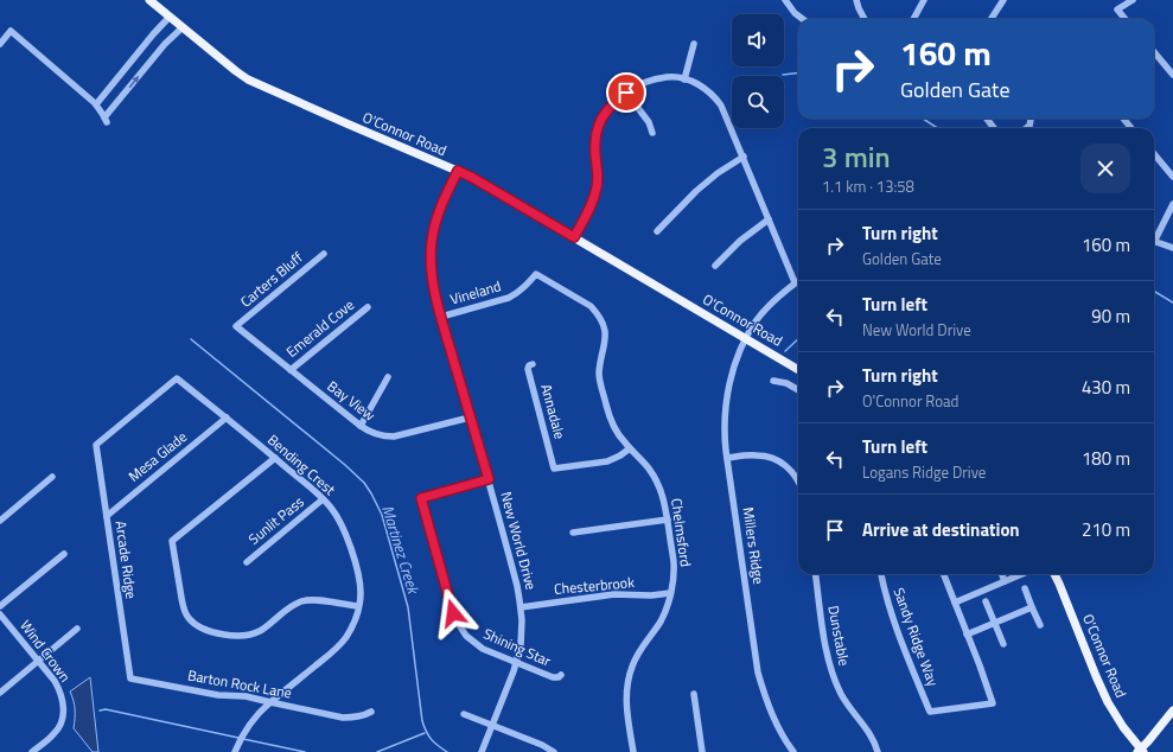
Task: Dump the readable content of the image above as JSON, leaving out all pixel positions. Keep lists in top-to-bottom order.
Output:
{
  "streets": {
    "main road": ["O'Connor Road"],
    "street": [
      "Carters Bluff",
      "Vineland",
      "Emerald Cove",
      "Bay View",
      "Annadale",
      "Mesa Glade",
      "Bending Crest",
      "Sunlit Pass",
      "Chelmsford",
      "New World Drive",
      "Millers Ridge",
      "Arcade Ridge",
      "Chesterbrook",
      "Dunstable",
      "Sandy Ridge Way",
      "Shining Star",
      "Wind Crown",
      "Barton Rock Lane"
    ]
  },
  "crossings": [
    ["O'Connor Road", "New World Drive"],
    ["O'Connor Road", "Millers Ridge"],
    ["Carters Bluff", "Bay View"],
    ["Vineland", "Chelmsford"],
    ["Vineland", "New World Drive"],
    ["Emerald Cove", "Bay View"],
    ["Bay View", "New World Drive"],
    ["Annadale", "Chelmsford"],
    ["Mesa Glade", "Bending Crest"],
    ["Mesa Glade", "Arcade Ridge"],
    ["Bending Crest", "Sunlit Pass"],
    ["Bending Crest", "Arcade Ridge"],
    ["Bending Crest", "Barton Rock Lane"],
    ["Chelmsford", "Chesterbrook"],
    ["New World Drive", "Chesterbrook"],
    ["New World Drive", "Shining Star"],
    ["Arcade Ridge", "Barton Rock Lane"]
  ],
  "water": ["Martinez Creek"],
  "page": {
    "turn": ["160 m", "Golden Gate"],
    "heading": ["3 min", "1.1 km · 13:58"],
    "list": [
      {
        "name": "Turn right",
        "note": "Golden Gate",
        "value": "160 m"
      },
      {
        "name": "Turn left",
        "note": "New World Drive",
        "value": "90 m"
      },
      {
        "name": "Turn right",
        "note": "O'Connor Road",
        "value": "430 m"
      },
      {
        "name": "Turn left",
        "note": "Logans Ridge Drive",
        "value": "180 m"
      },
      {
        "name": "Arrive at destination",
        "value": "210 m"
      }
    ]
  }
}
